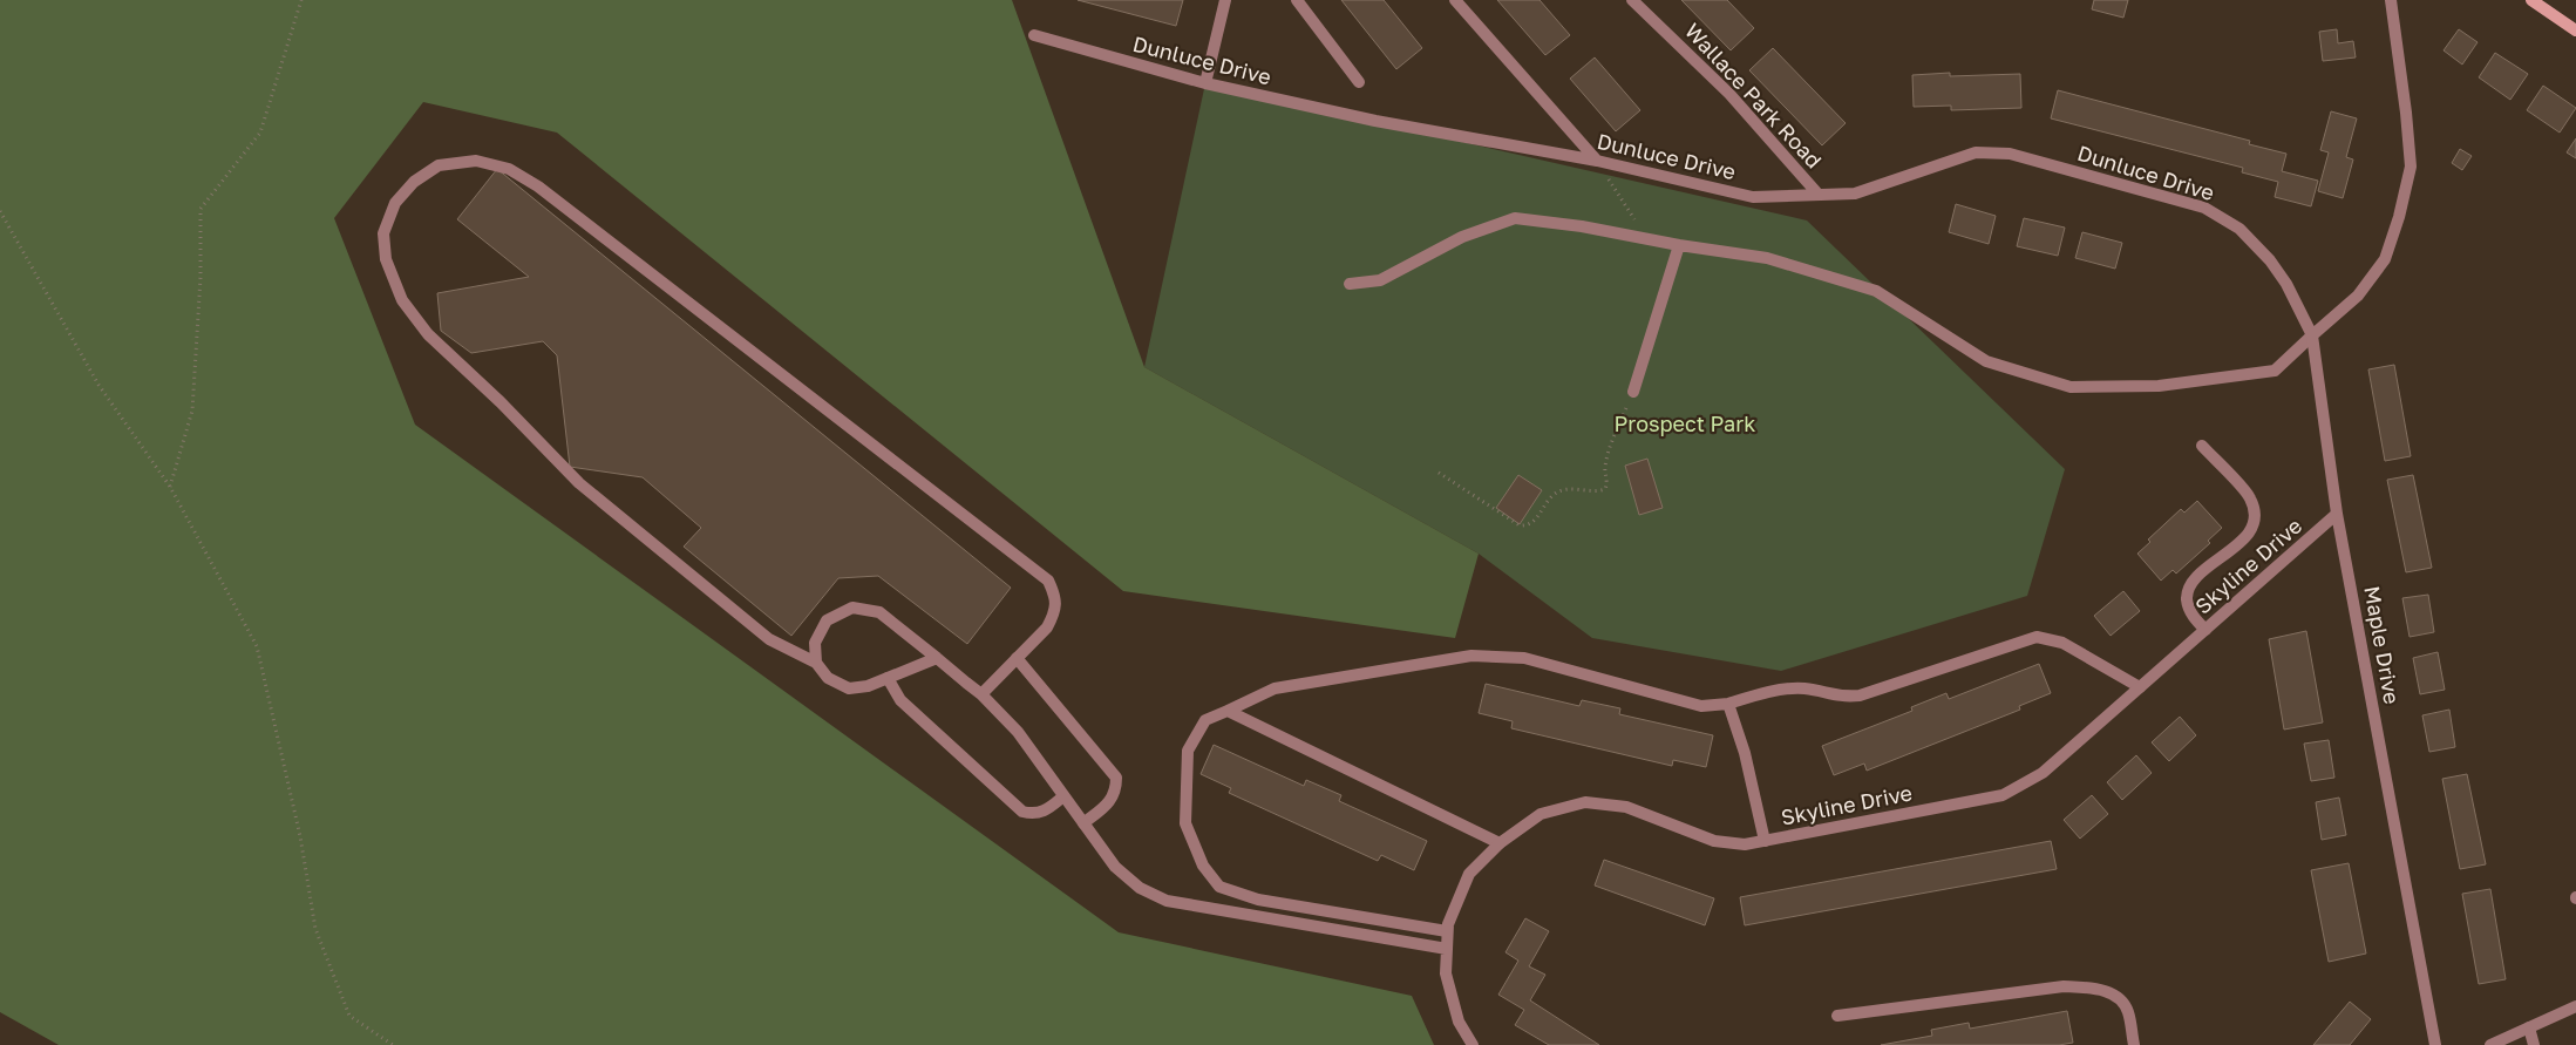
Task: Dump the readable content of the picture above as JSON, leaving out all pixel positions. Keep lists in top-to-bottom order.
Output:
{
  "streets": {
    "street": [
      "Dunluce Drive",
      "Wallace Park Road",
      "Skyline Drive",
      "Maple Drive"
    ]
  },
  "crossings": [
    ["Dunluce Drive", "Wallace Park Road"],
    ["Dunluce Drive", "Maple Drive"],
    ["Skyline Drive", "Maple Drive"]
  ],
  "parks": ["Prospect Park"]
}
